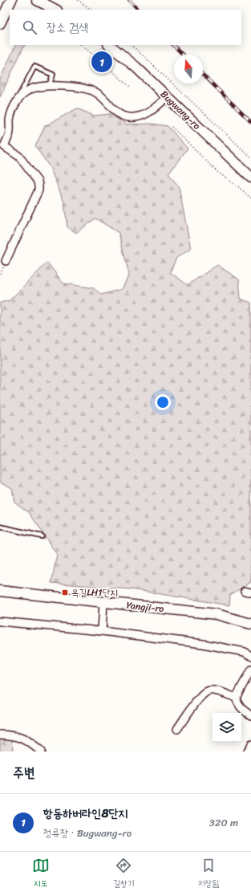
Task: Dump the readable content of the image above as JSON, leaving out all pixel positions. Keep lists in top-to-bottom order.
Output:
{
  "streets": {
    "street": ["Bugwang-ro", "Yangji-ro"]
  },
  "places": {
    "transit": ["옥길LH1단지"]
  },
  "north": "top",
  "page": {
    "search": "장소 검색",
    "pins": "1",
    "heading": "주변",
    "list": [
      {
        "mark": "1",
        "name": "항동하버라인8단지",
        "note": "정류장 · Bugwang-ro",
        "value": "320 m"
      }
    ],
    "nav": ["지도", "길찾기", "저장됨"]
  }
}
